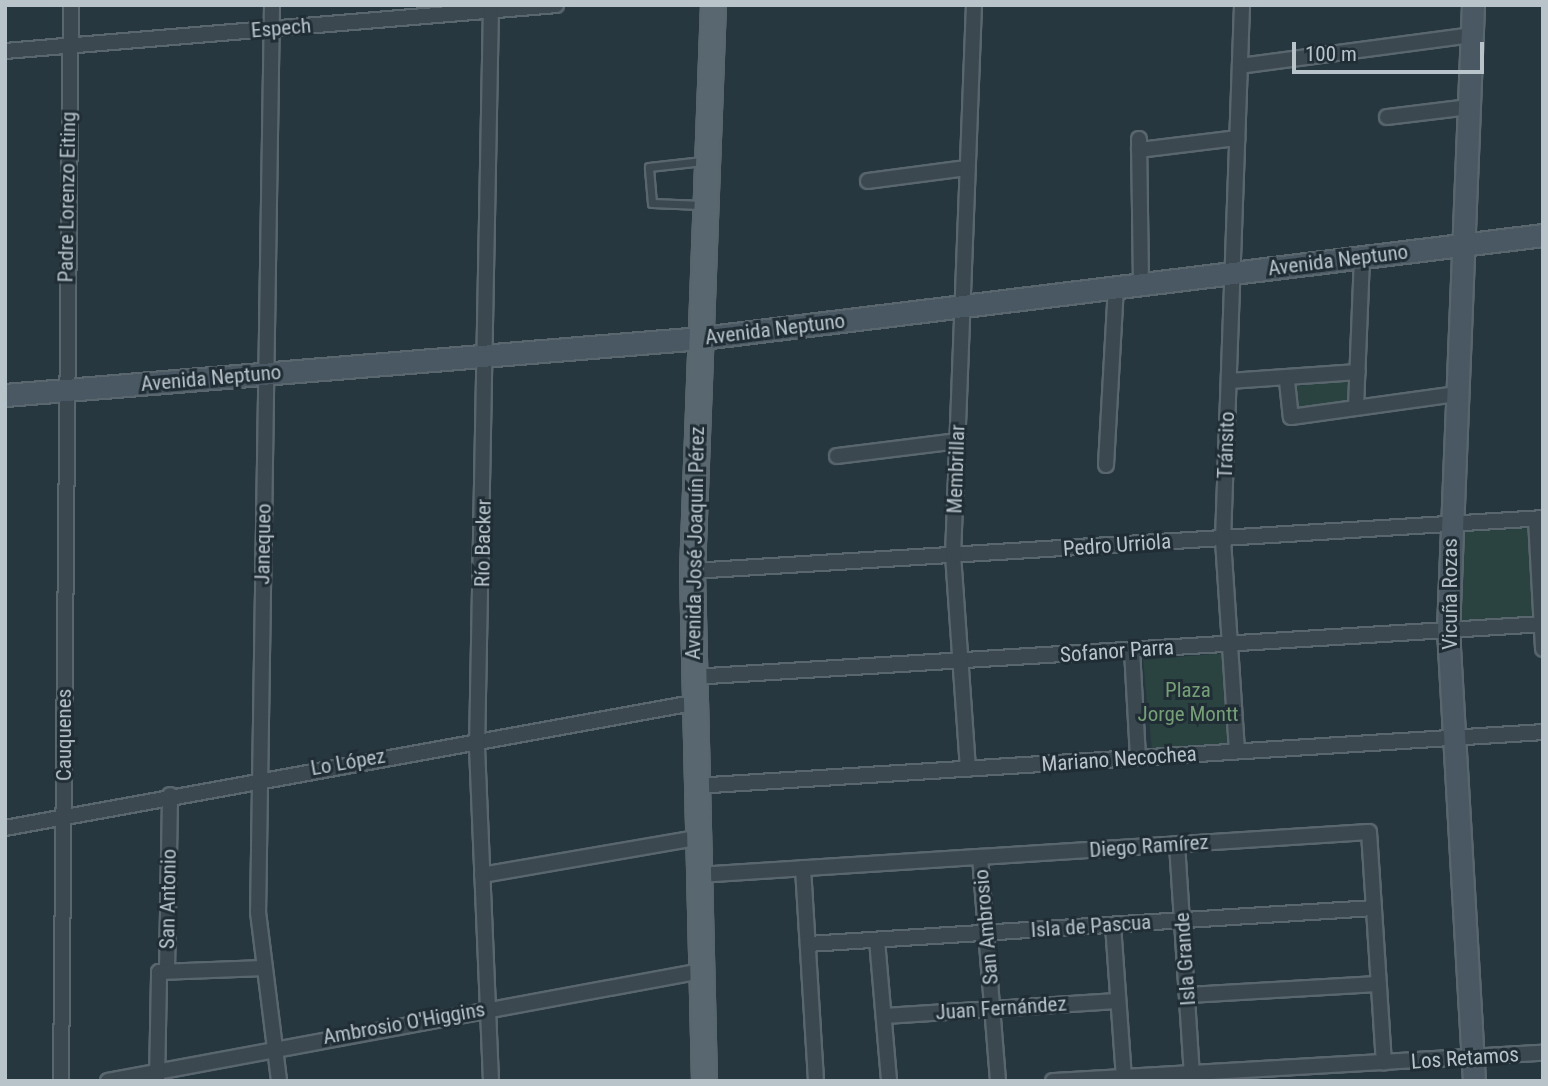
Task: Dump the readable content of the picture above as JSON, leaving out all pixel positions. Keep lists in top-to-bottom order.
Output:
{
  "streets": {
    "main road": ["Avenida Neptuno", "Avenida José Joaquín Pérez", "Vicuña Rozas"],
    "street": [
      "Espech",
      "Padre Lorenzo Eiting",
      "Tránsito",
      "Membrillar",
      "Río Backer",
      "Janequeo",
      "Pedro Urriola",
      "Sofanor Parra",
      "Cauquenes",
      "Mariano Necochea",
      "Lo López",
      "Diego Ramírez",
      "San Antonio",
      "Isla de Pascua",
      "San Ambrosio",
      "Isla Grande",
      "Juan Fernández",
      "Ambrosio O'Higgins",
      "Los Retamos"
    ]
  },
  "crossings": [
    ["Espech", "Padre Lorenzo Eiting"],
    ["Espech", "Río Backer"],
    ["Espech", "Janequeo"],
    ["Padre Lorenzo Eiting", "Avenida Neptuno"],
    ["Padre Lorenzo Eiting", "Cauquenes"],
    ["Avenida Neptuno", "Tránsito"],
    ["Avenida Neptuno", "Membrillar"],
    ["Avenida Neptuno", "Río Backer"],
    ["Avenida Neptuno", "Avenida José Joaquín Pérez"],
    ["Avenida Neptuno", "Janequeo"],
    ["Avenida Neptuno", "Vicuña Rozas"],
    ["Avenida Neptuno", "Cauquenes"],
    ["Tránsito", "Pedro Urriola"],
    ["Tránsito", "Sofanor Parra"],
    ["Tránsito", "Mariano Necochea"],
    ["Membrillar", "Pedro Urriola"],
    ["Membrillar", "Sofanor Parra"],
    ["Membrillar", "Mariano Necochea"],
    ["Río Backer", "Lo López"],
    ["Río Backer", "Ambrosio O'Higgins"],
    ["Avenida José Joaquín Pérez", "Pedro Urriola"],
    ["Avenida José Joaquín Pérez", "Sofanor Parra"],
    ["Avenida José Joaquín Pérez", "Mariano Necochea"],
    ["Avenida José Joaquín Pérez", "Lo López"],
    ["Avenida José Joaquín Pérez", "Diego Ramírez"],
    ["Avenida José Joaquín Pérez", "Ambrosio O'Higgins"],
    ["Janequeo", "Lo López"],
    ["Janequeo", "Ambrosio O'Higgins"],
    ["Pedro Urriola", "Vicuña Rozas"],
    ["Vicuña Rozas", "Sofanor Parra"],
    ["Vicuña Rozas", "Mariano Necochea"],
    ["Vicuña Rozas", "Los Retamos"],
    ["Cauquenes", "Lo López"],
    ["Lo López", "San Antonio"],
    ["Diego Ramírez", "Isla de Pascua"],
    ["Diego Ramírez", "San Ambrosio"],
    ["Diego Ramírez", "Isla Grande"],
    ["Diego Ramírez", "Los Retamos"],
    ["San Antonio", "Ambrosio O'Higgins"],
    ["Isla de Pascua", "San Ambrosio"],
    ["Isla de Pascua", "Isla Grande"],
    ["San Ambrosio", "Juan Fernández"],
    ["Isla Grande", "Los Retamos"]
  ],
  "parks": ["Plaza Jorge Montt"],
  "scale_bar": "100 m"
}
